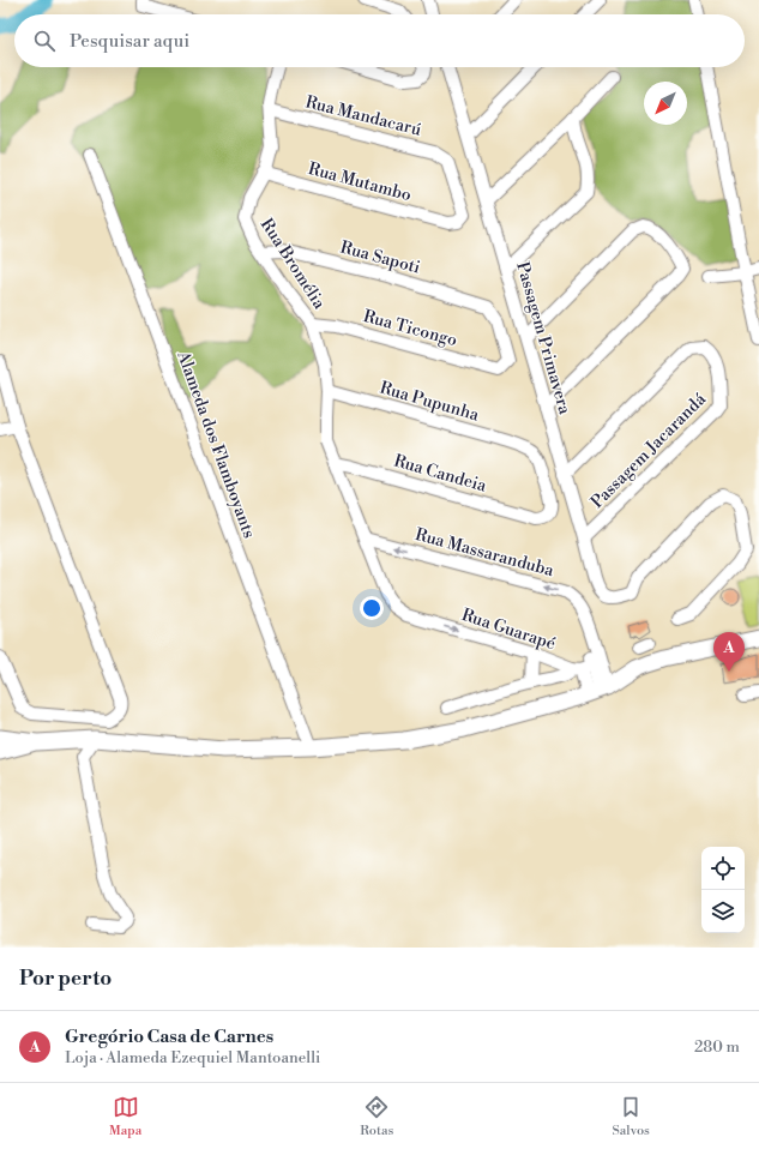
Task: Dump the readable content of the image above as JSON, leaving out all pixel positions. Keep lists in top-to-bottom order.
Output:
{
  "streets": {
    "street": [
      "Rua Mandacarú",
      "Rua Mutambo",
      "Rua Sapoti",
      "Rua Bromélia",
      "Rua Ticongo",
      "Passagem Primavera",
      "Rua Pupunha",
      "Alameda dos Flamboyants",
      "Passagem Jacarandá",
      "Rua Candeia",
      "Rua Massaranduba",
      "Rua Guarapé"
    ]
  },
  "crossings": [
    ["Rua Mandacarú", "Rua Mutambo"],
    ["Rua Mandacarú", "Rua Bromélia"],
    ["Rua Mutambo", "Rua Bromélia"],
    ["Rua Sapoti", "Rua Bromélia"],
    ["Rua Sapoti", "Rua Ticongo"],
    ["Rua Bromélia", "Rua Ticongo"],
    ["Rua Bromélia", "Rua Pupunha"],
    ["Rua Bromélia", "Rua Candeia"],
    ["Rua Bromélia", "Rua Massaranduba"],
    ["Rua Bromélia", "Rua Guarapé"],
    ["Passagem Primavera", "Passagem Jacarandá"],
    ["Rua Pupunha", "Rua Candeia"],
    ["Rua Massaranduba", "Rua Guarapé"]
  ],
  "one_way": ["Rua Massaranduba", "Rua Guarapé"],
  "north": "bottom left",
  "page": {
    "search": "Pesquisar aqui",
    "pins": "A",
    "heading": "Por perto",
    "list": [
      {
        "mark": "A",
        "name": "Gregório Casa de Carnes",
        "note": "Loja · Alameda Ezequiel Mantoanelli",
        "value": "280 m"
      }
    ],
    "nav": ["Mapa", "Rotas", "Salvos"]
  }
}
